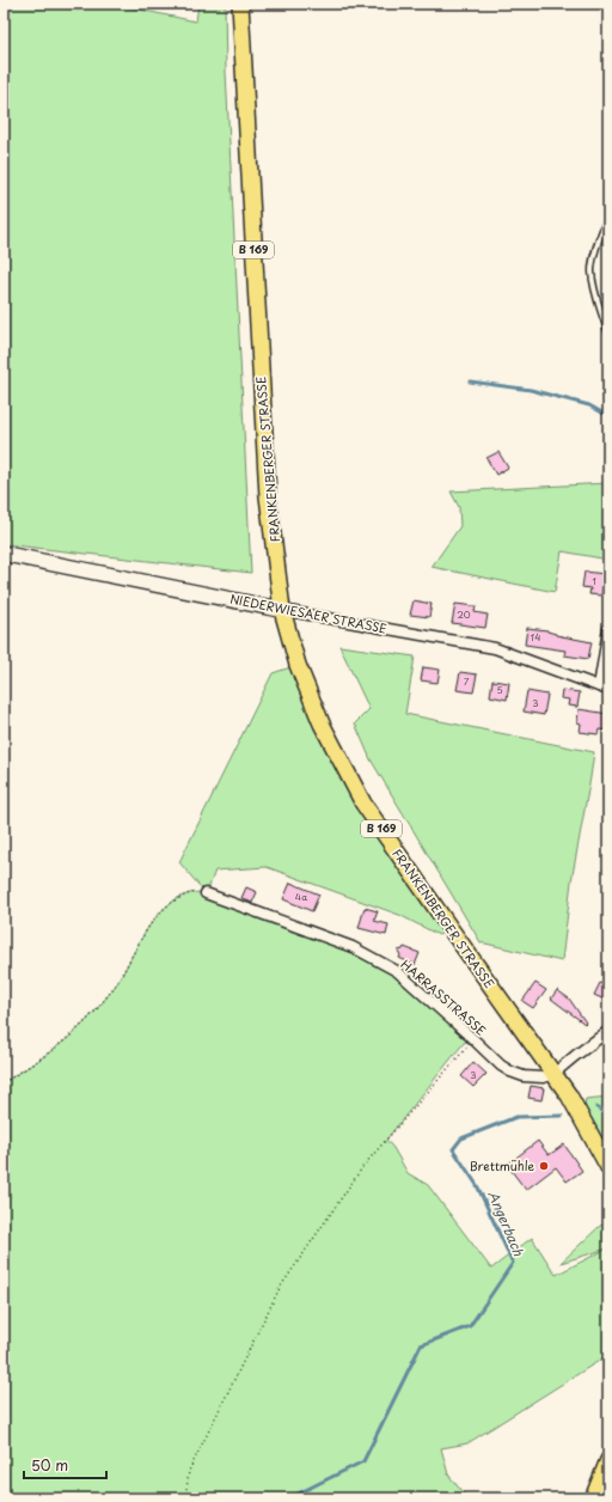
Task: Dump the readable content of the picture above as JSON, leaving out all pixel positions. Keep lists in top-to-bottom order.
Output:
{
  "streets": {
    "main road": ["B 169", "FRANKENBERGER STRASSE", "NIEDERWIESAER STRASSE"],
    "street": ["HARRASSTRASSE"]
  },
  "crossings": [
    ["FRANKENBERGER STRASSE", "NIEDERWIESAER STRASSE"],
    ["FRANKENBERGER STRASSE", "HARRASSTRASSE"]
  ],
  "water": ["Angerbach"],
  "places": ["Brettmühle"],
  "house_numbers": [
    "1",
    "20",
    "14",
    "7",
    "5",
    "3",
    "4a",
    "3"
  ],
  "scale_bar": "50 m"
}
